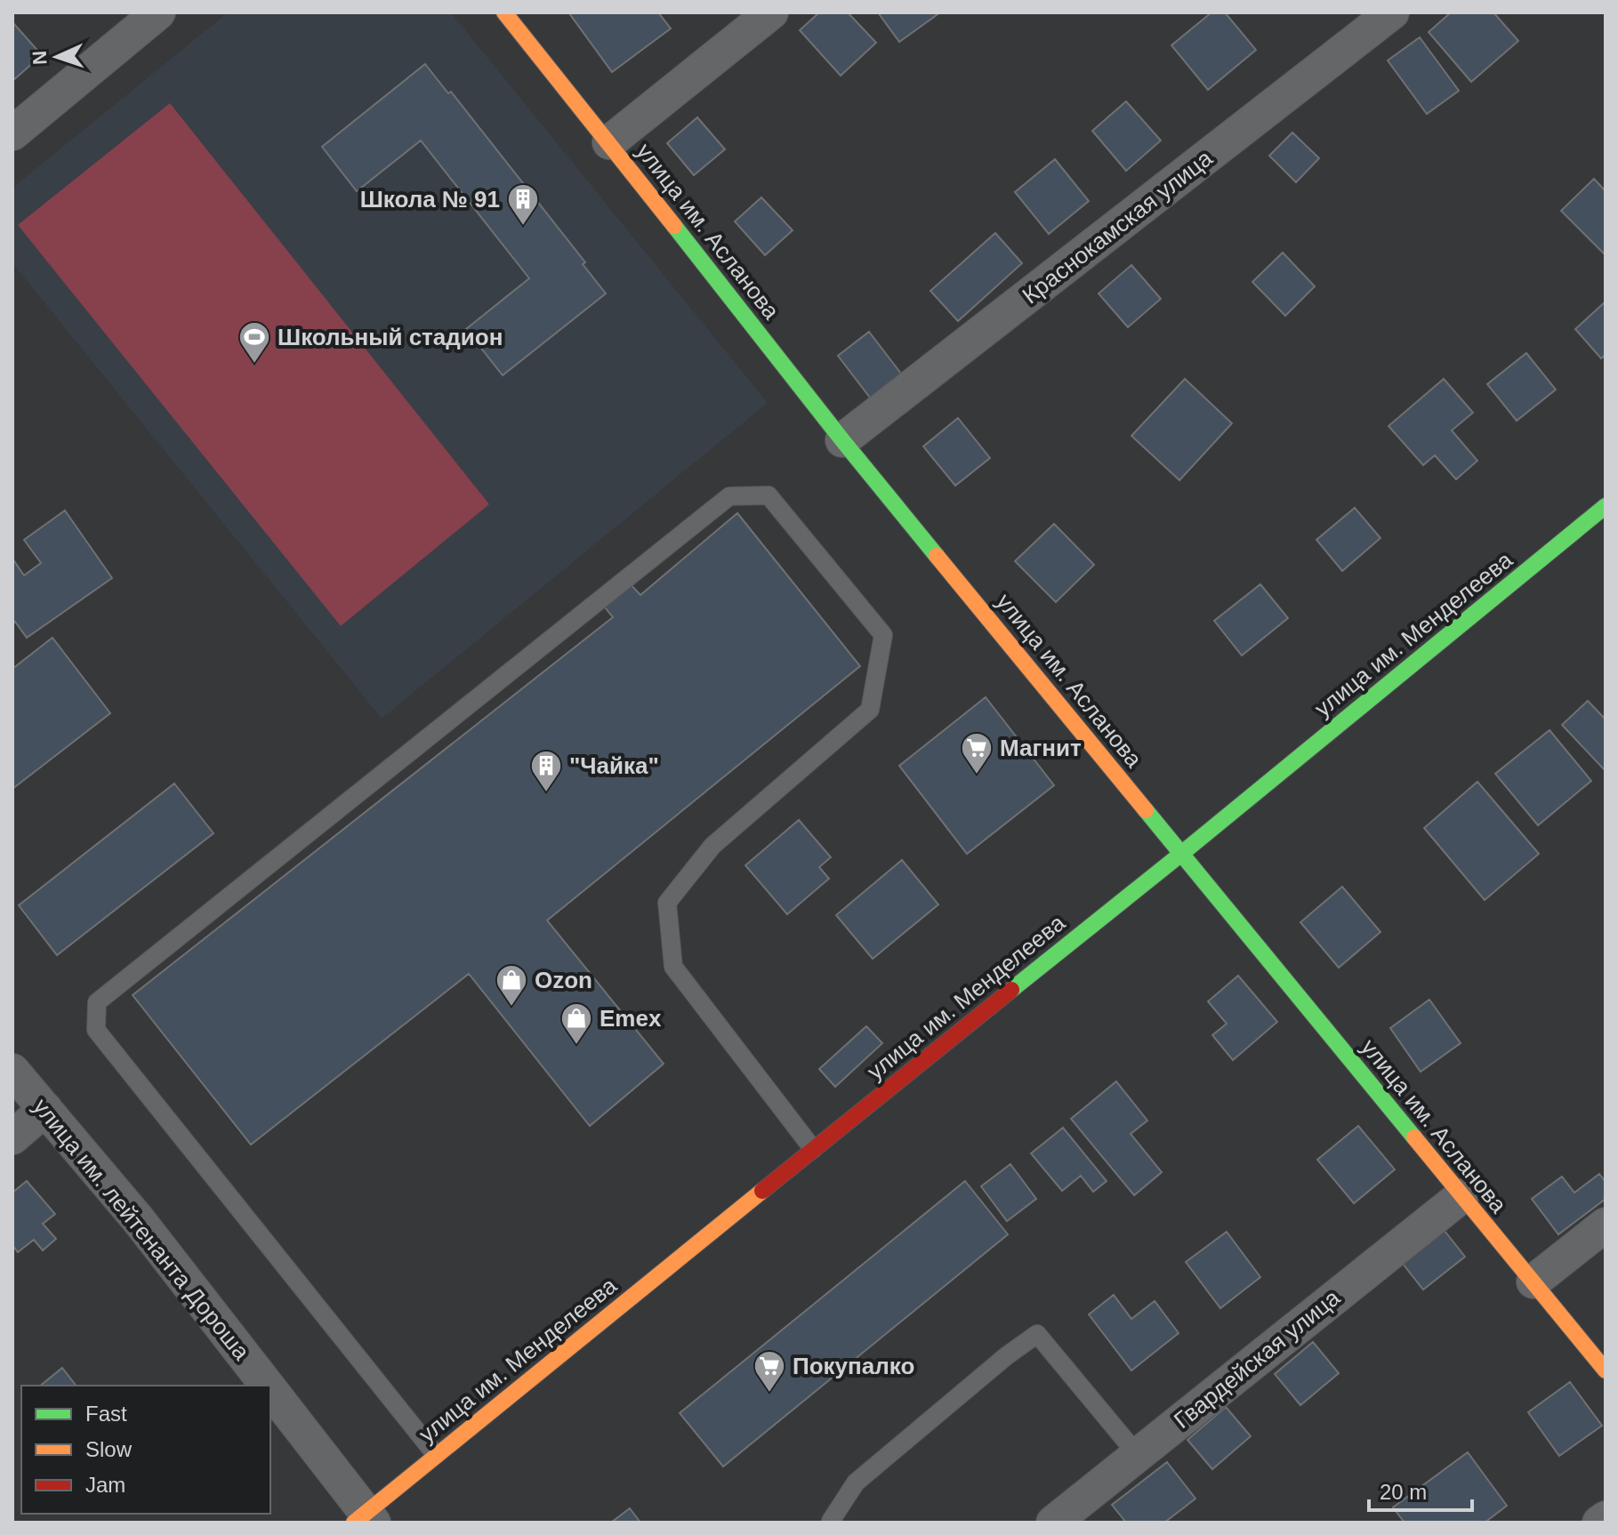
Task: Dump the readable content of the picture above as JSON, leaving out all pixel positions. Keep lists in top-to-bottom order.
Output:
{
  "streets": {
    "street": [
      "Краснокамская улица",
      "улица им. Асланова",
      "улица им. Менделеева",
      "улица им. лейтенанта Дороша",
      "Гвардейская улица"
    ]
  },
  "crossings": [
    ["Краснокамская улица", "улица им. Асланова"],
    ["улица им. Асланова", "улица им. Менделеева"],
    ["улица им. Асланова", "Гвардейская улица"],
    ["улица им. Менделеева", "улица им. лейтенанта Дороша"]
  ],
  "places": {
    "building": ["Школа № 91", "\"Чайка\""],
    "sports": ["Школьный стадион"],
    "supermarket": ["Магнит", "Покупалко"],
    "shop": ["Ozon", "Emex"]
  },
  "legend": ["Fast", "Slow", "Jam"],
  "scale_bar": "20 m",
  "north": "left"
}
